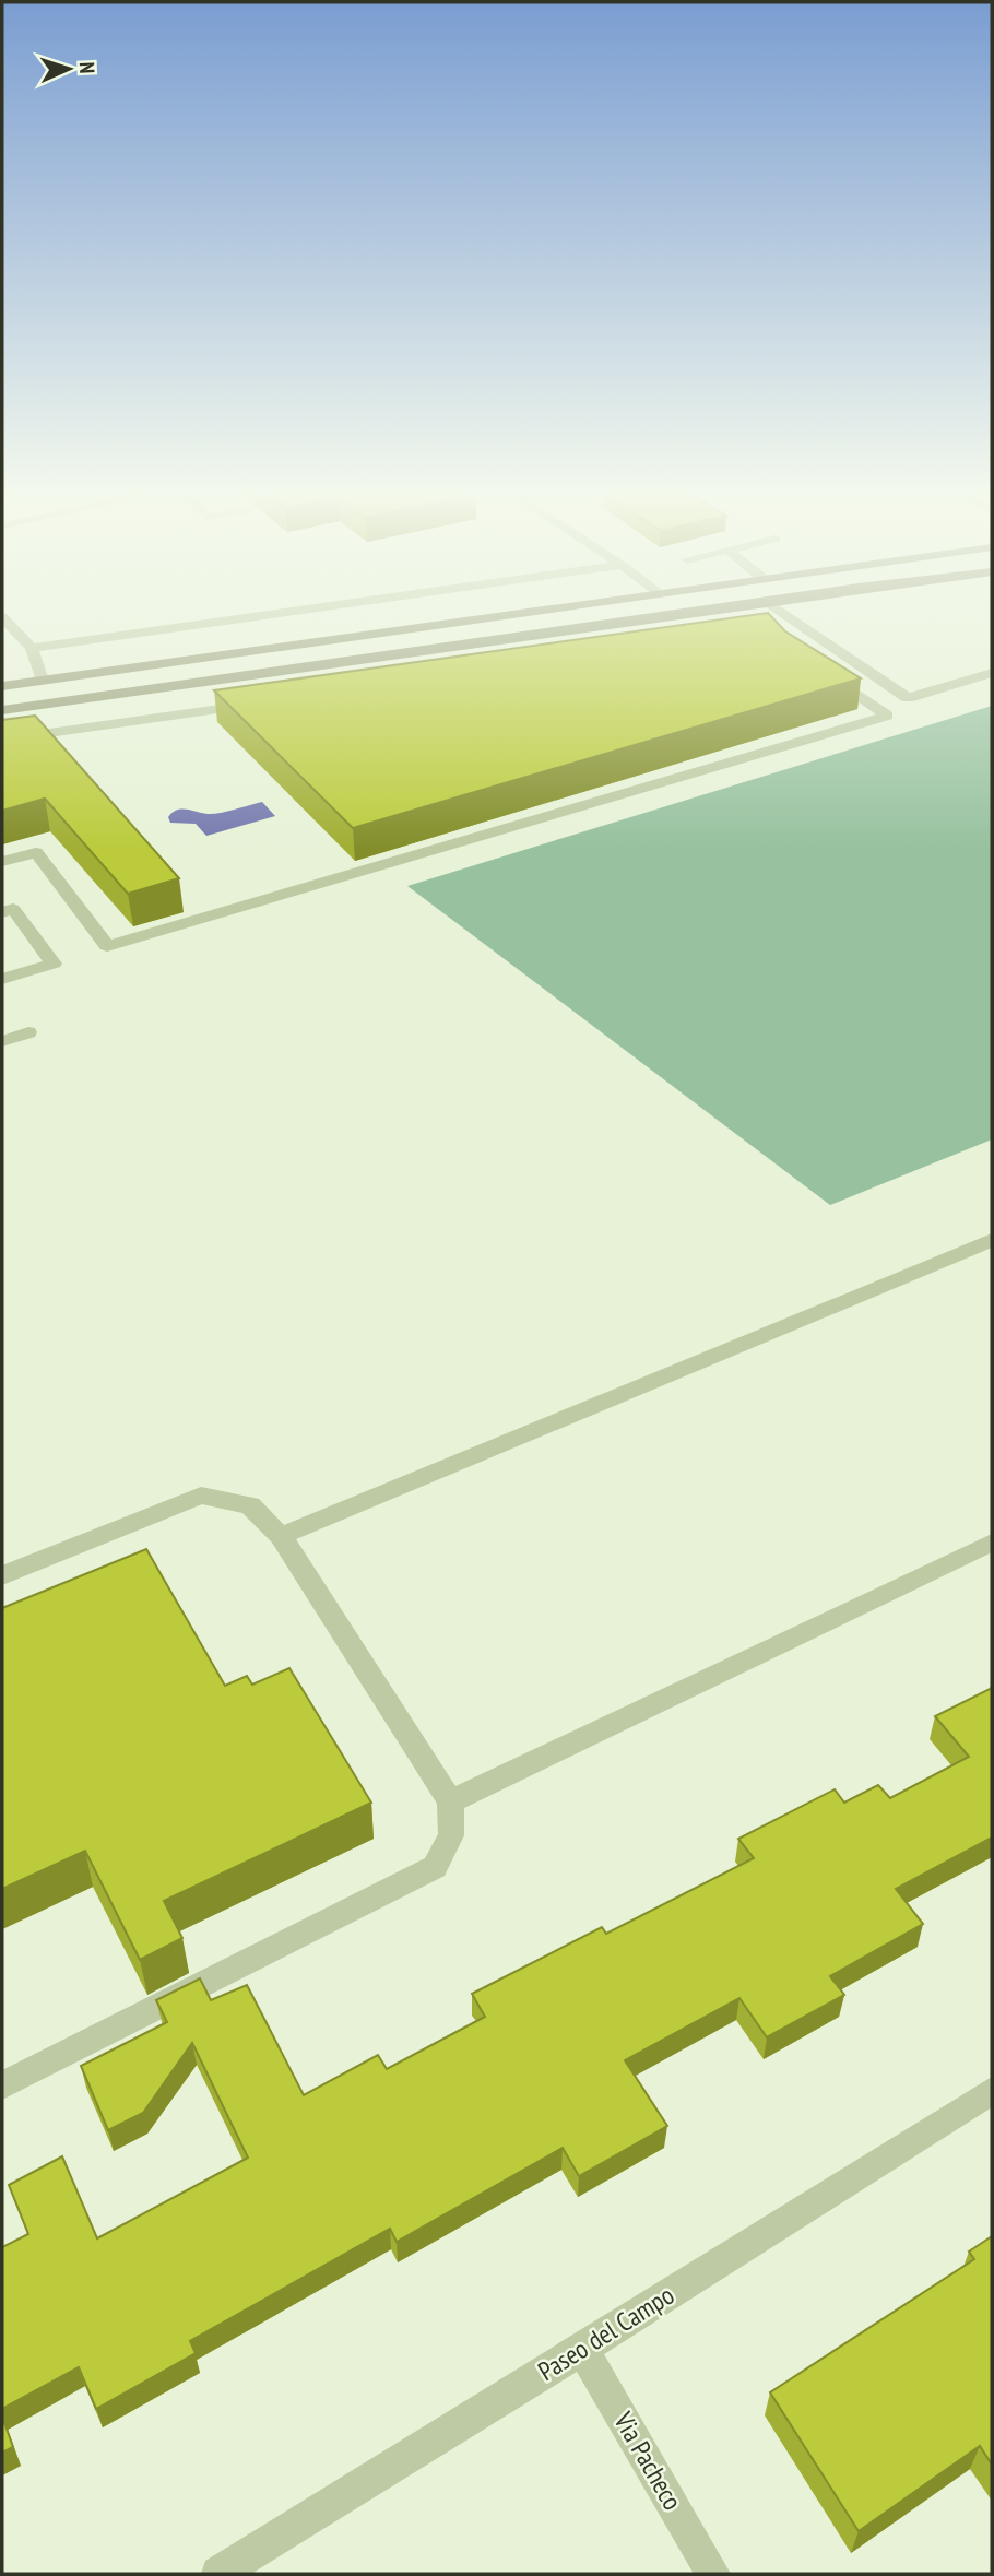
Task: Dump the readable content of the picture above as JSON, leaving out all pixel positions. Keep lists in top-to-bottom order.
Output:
{
  "streets": {
    "street": ["Paseo del Campo", "Via Pacheco"]
  },
  "crossings": [
    ["Paseo del Campo", "Via Pacheco"]
  ],
  "north": "right"
}
